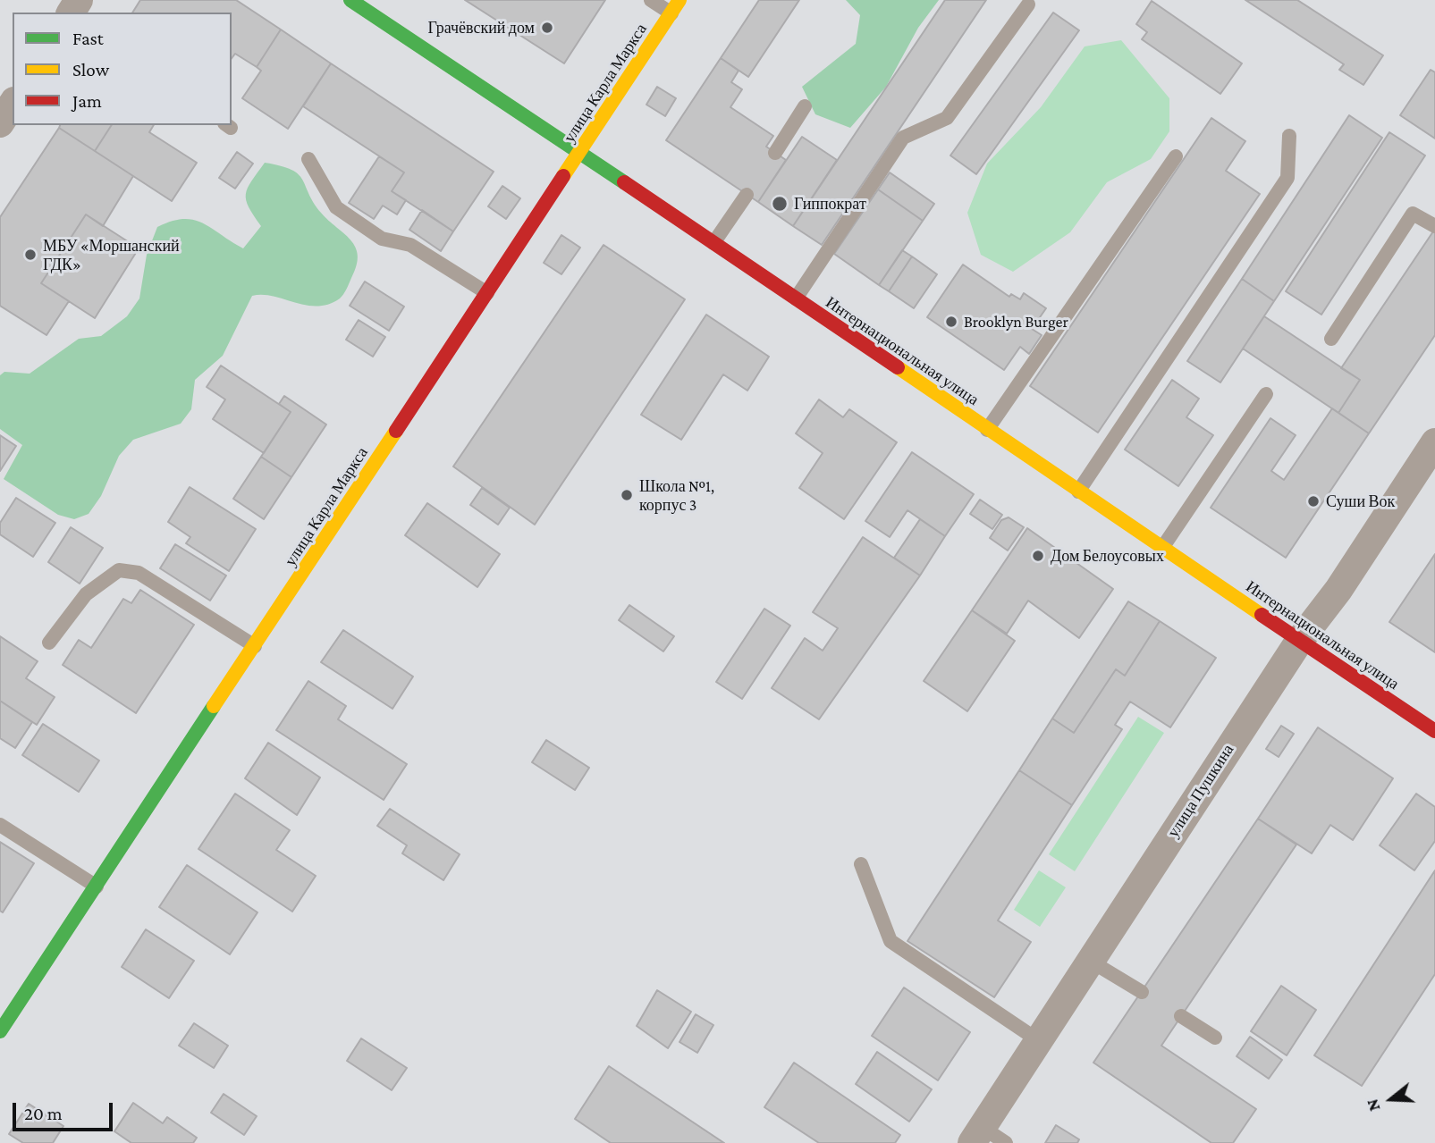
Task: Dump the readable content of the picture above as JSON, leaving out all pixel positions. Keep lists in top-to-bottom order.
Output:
{
  "streets": {
    "street": ["улица Карла Маркса", "Интернациональная улица", "улица Пушкина"]
  },
  "crossings": [
    ["улица Карла Маркса", "Интернациональная улица"],
    ["Интернациональная улица", "улица Пушкина"]
  ],
  "places": [
    "Грачёвский дом",
    "Гиппократ",
    "МБУ «Моршанский ГДК»",
    "Brooklyn Burger",
    "Школа №1, корпус 3",
    "Суши Вок",
    "Дом Белоусовых"
  ],
  "legend": ["Fast", "Slow", "Jam"],
  "scale_bar": "20 m",
  "north": "left"
}
